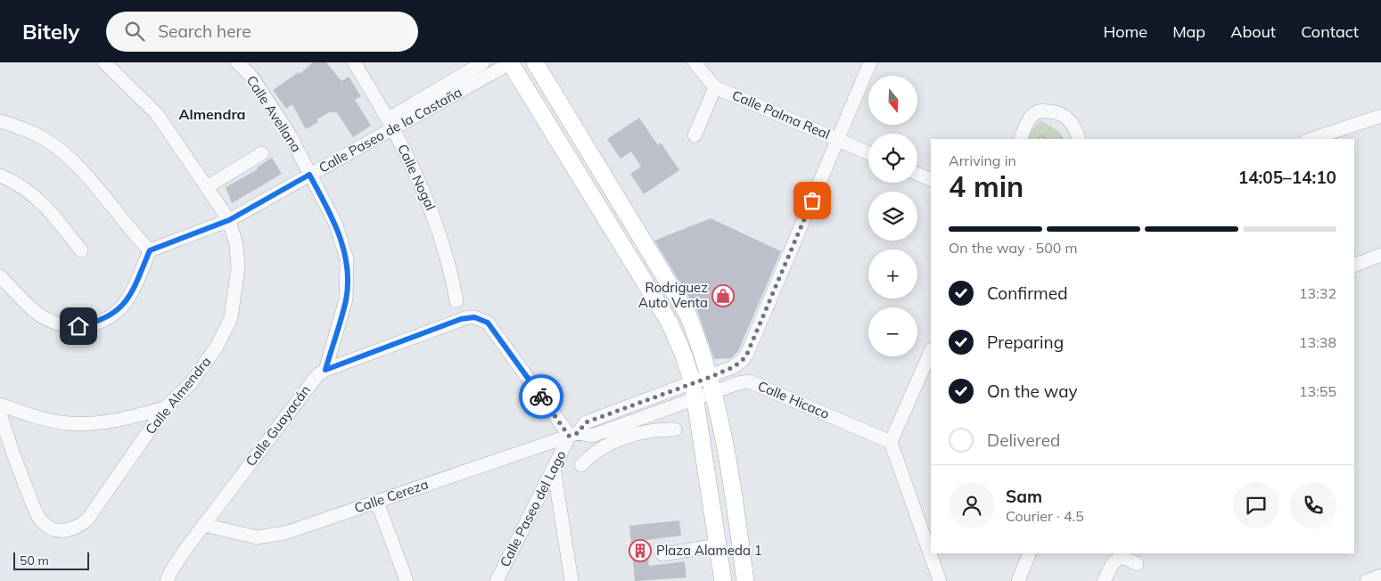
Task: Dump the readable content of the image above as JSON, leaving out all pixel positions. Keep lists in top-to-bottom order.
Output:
{
  "streets": {
    "street": [
      "Calle Avellana",
      "Calle Palma Real",
      "Calle Paseo de la Castaña",
      "Calle Nogal",
      "Calle Almendra",
      "Calle Hicaco",
      "Calle Guayacán",
      "Calle Cereza",
      "Calle Paseo del Lago"
    ]
  },
  "crossings": [
    ["Calle Avellana", "Calle Paseo de la Castaña"],
    ["Calle Avellana", "Calle Guayacán"],
    ["Calle Paseo de la Castaña", "Calle Nogal"],
    ["Calle Paseo de la Castaña", "Calle Almendra"],
    ["Calle Hicaco", "Calle Cereza"],
    ["Calle Guayacán", "Calle Cereza"],
    ["Calle Guayacán", "Calle Paseo del Lago"],
    ["Calle Cereza", "Calle Paseo del Lago"]
  ],
  "districts": ["Almendra"],
  "places": {
    "shop": ["Rodriguez Auto Venta"],
    "building": ["Plaza Alameda 1"]
  },
  "scale_bar": "50 m",
  "north": "bottom",
  "page": {
    "header": "Bitely",
    "search": "Search here",
    "nav": [
      "Home",
      "Map",
      "About",
      "Contact"
    ],
    "map_buttons": ["+", "−"],
    "heading": ["4 min", "Arriving in", "14:05–14:10"],
    "panel": ["Sam", "Courier · 4.5"],
    "bar": "On the way · 500 m",
    "list": [
      ["Confirmed", "13:32"],
      ["Preparing", "13:38"],
      ["On the way", "13:55"],
      "Delivered"
    ],
    "scale": "50 m"
  }
}
